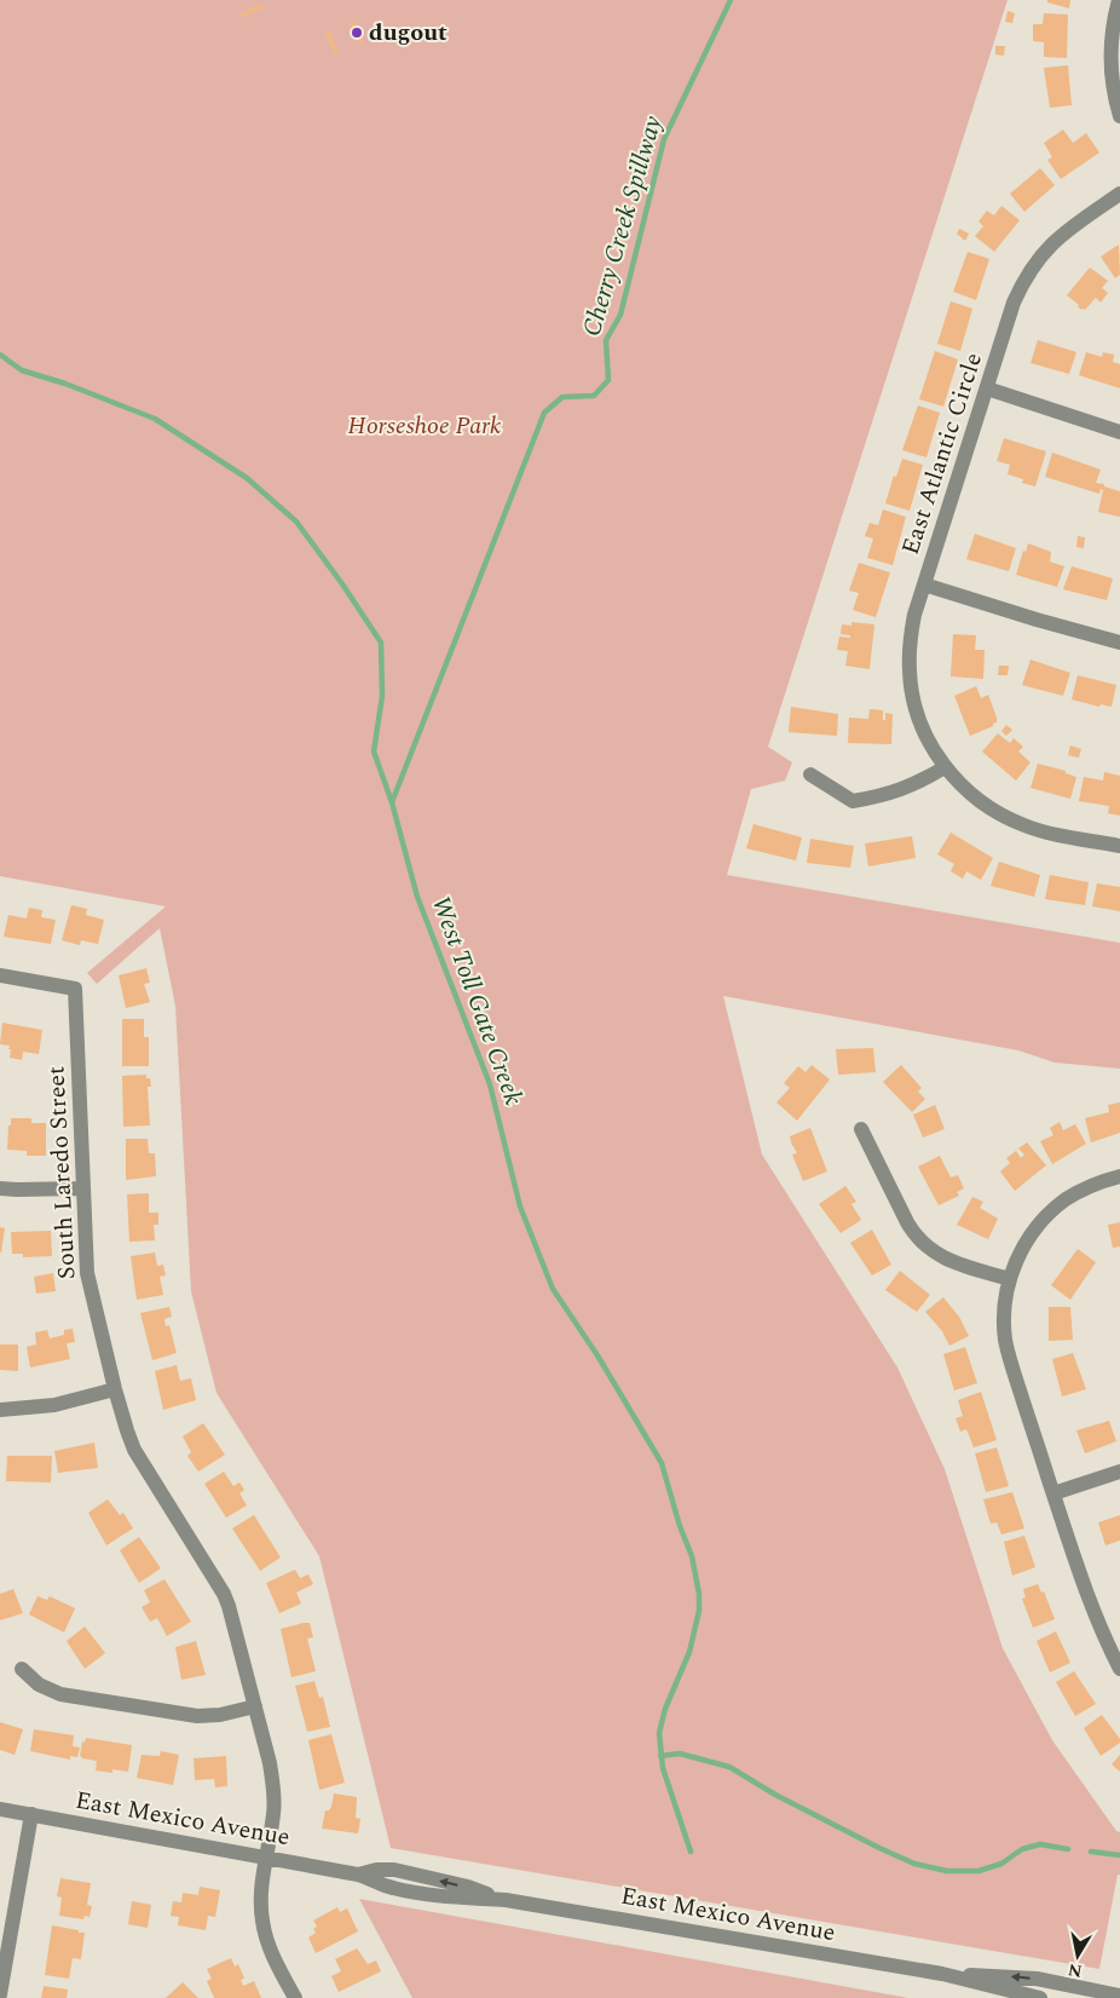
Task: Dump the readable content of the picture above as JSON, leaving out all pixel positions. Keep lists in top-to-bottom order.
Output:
{
  "streets": {
    "street": ["East Atlantic Circle", "South Laredo Street", "East Mexico Avenue"]
  },
  "crossings": [
    ["South Laredo Street", "East Mexico Avenue"]
  ],
  "water": ["Cherry Creek Spillway", "West Toll Gate Creek"],
  "parks": ["Horseshoe Park"],
  "places": ["dugout"],
  "north": "bottom"
}
